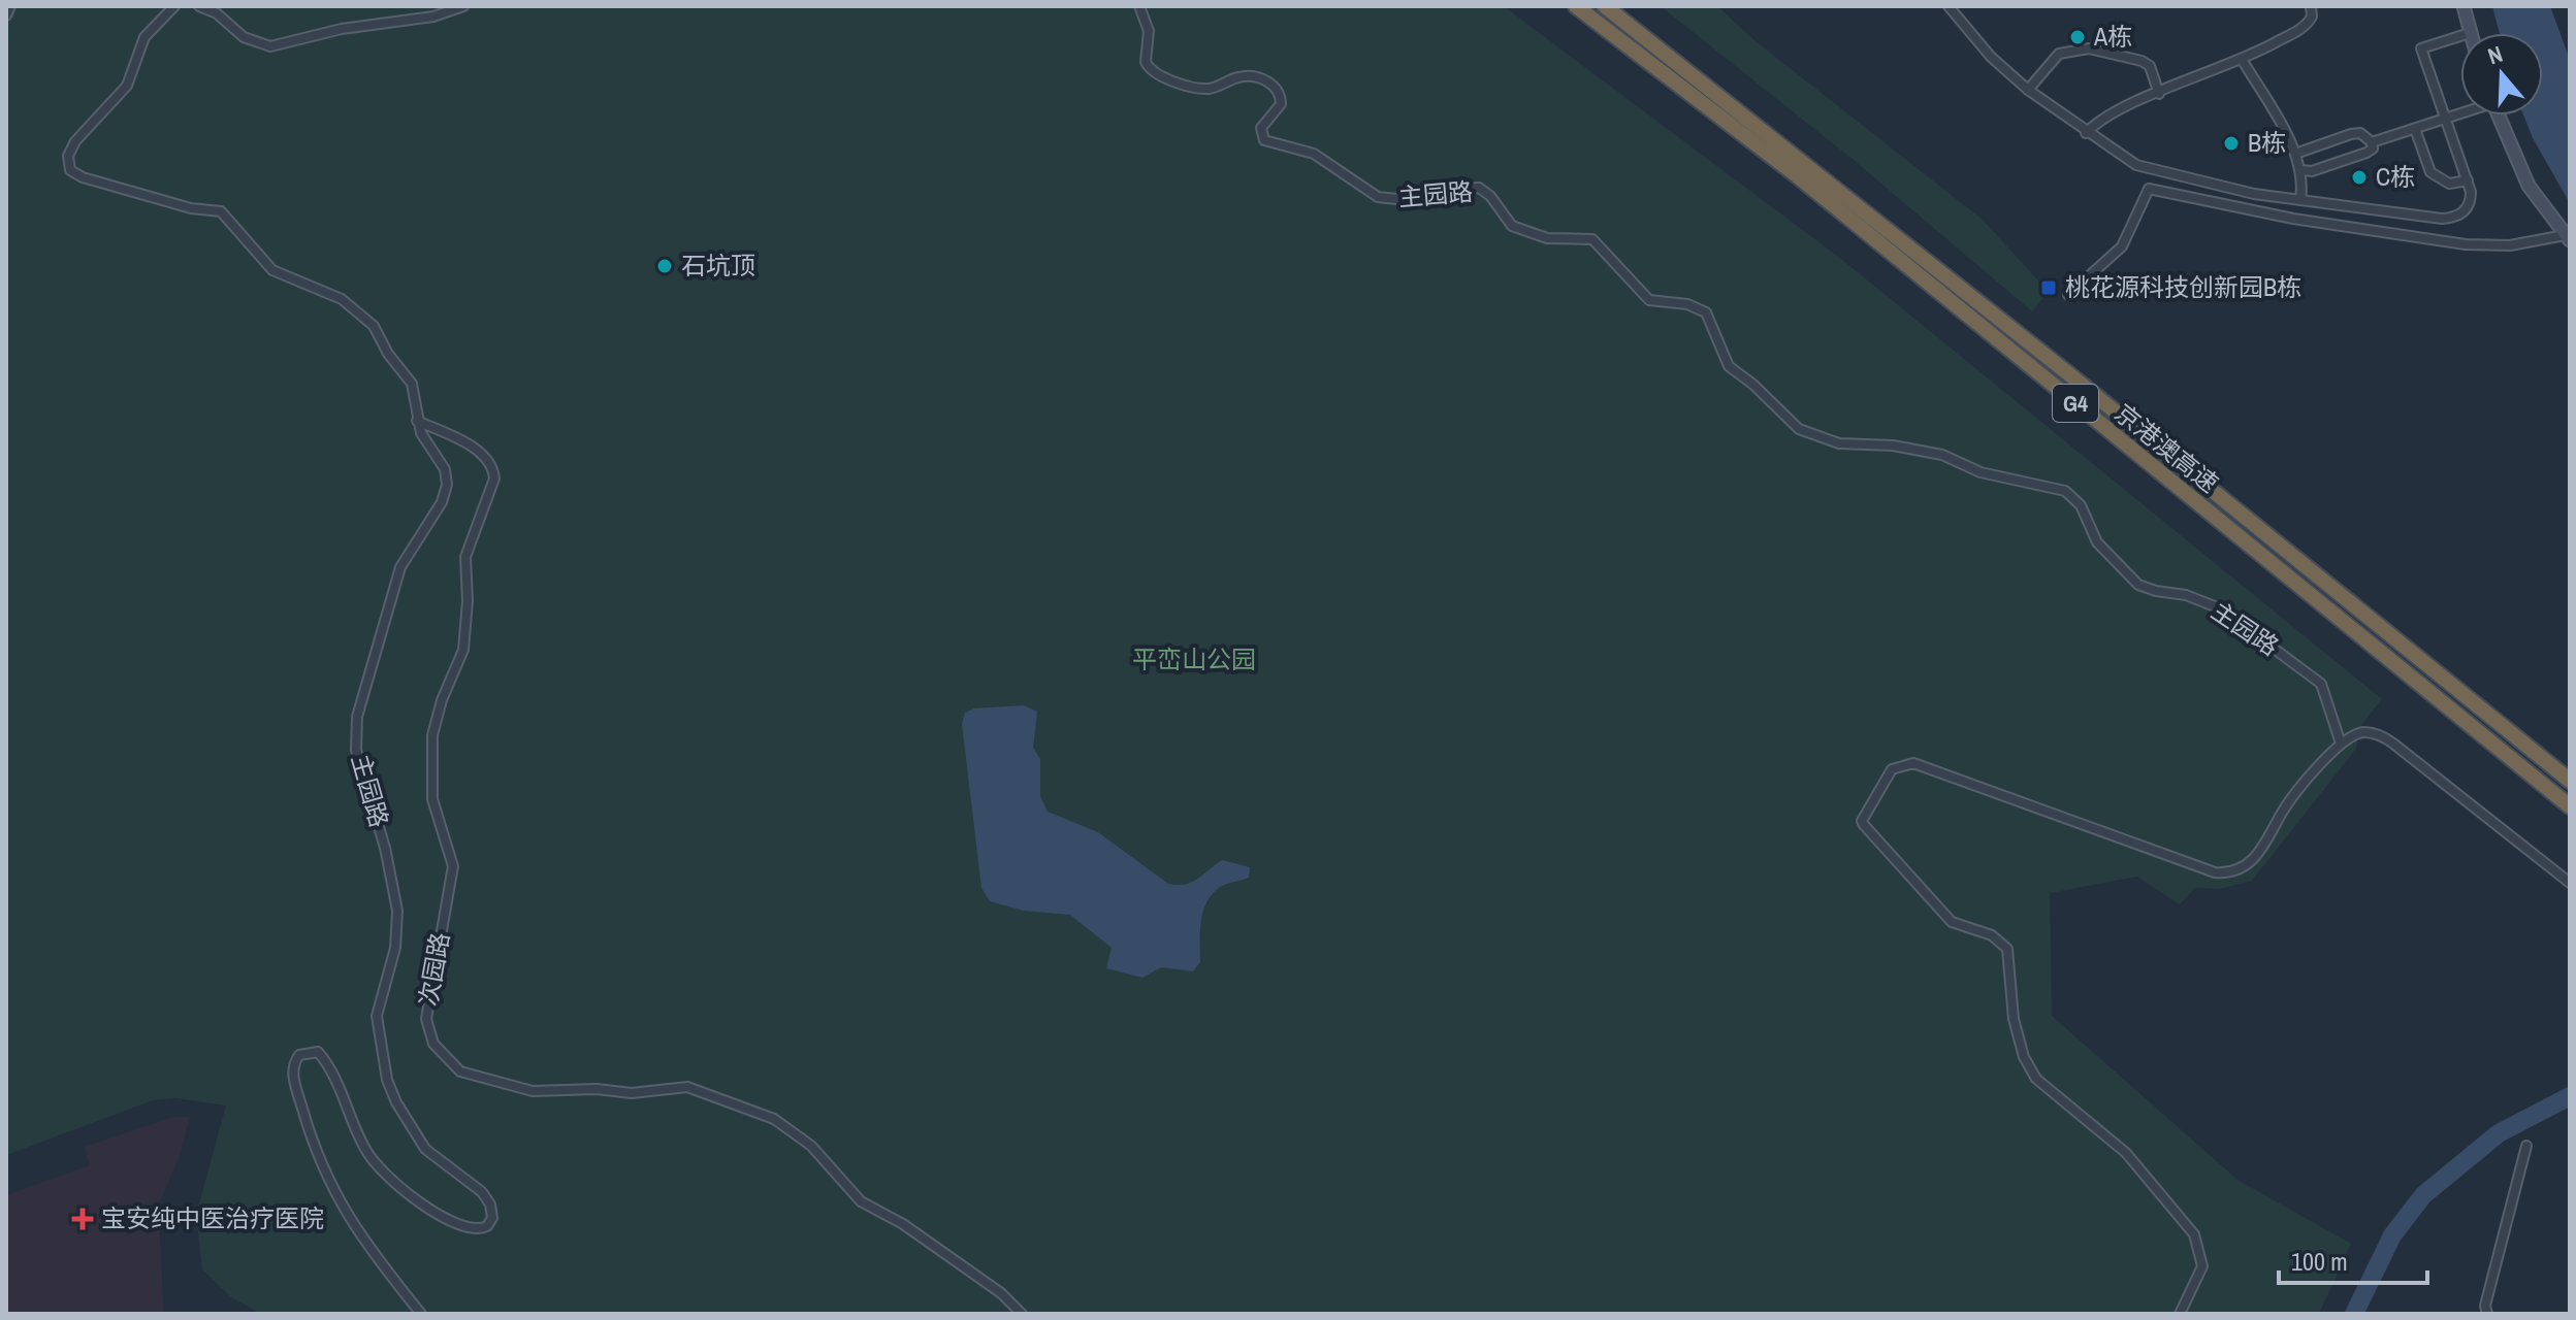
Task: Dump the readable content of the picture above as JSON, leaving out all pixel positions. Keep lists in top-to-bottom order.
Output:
{
  "streets": {
    "highway": ["G4", "京港澳高速"],
    "street": ["主园路", "次园路"]
  },
  "crossings": [
    ["主园路", "次园路"]
  ],
  "parks": ["平峦山公园"],
  "places": {
    "other": [
      "A栋",
      "B栋",
      "C栋",
      "石坑顶"
    ],
    "transit": ["桃花源科技创新园B栋"],
    "health": ["宝安纯中医治疗医院"]
  },
  "scale_bar": "100 m",
  "north": "top"
}
